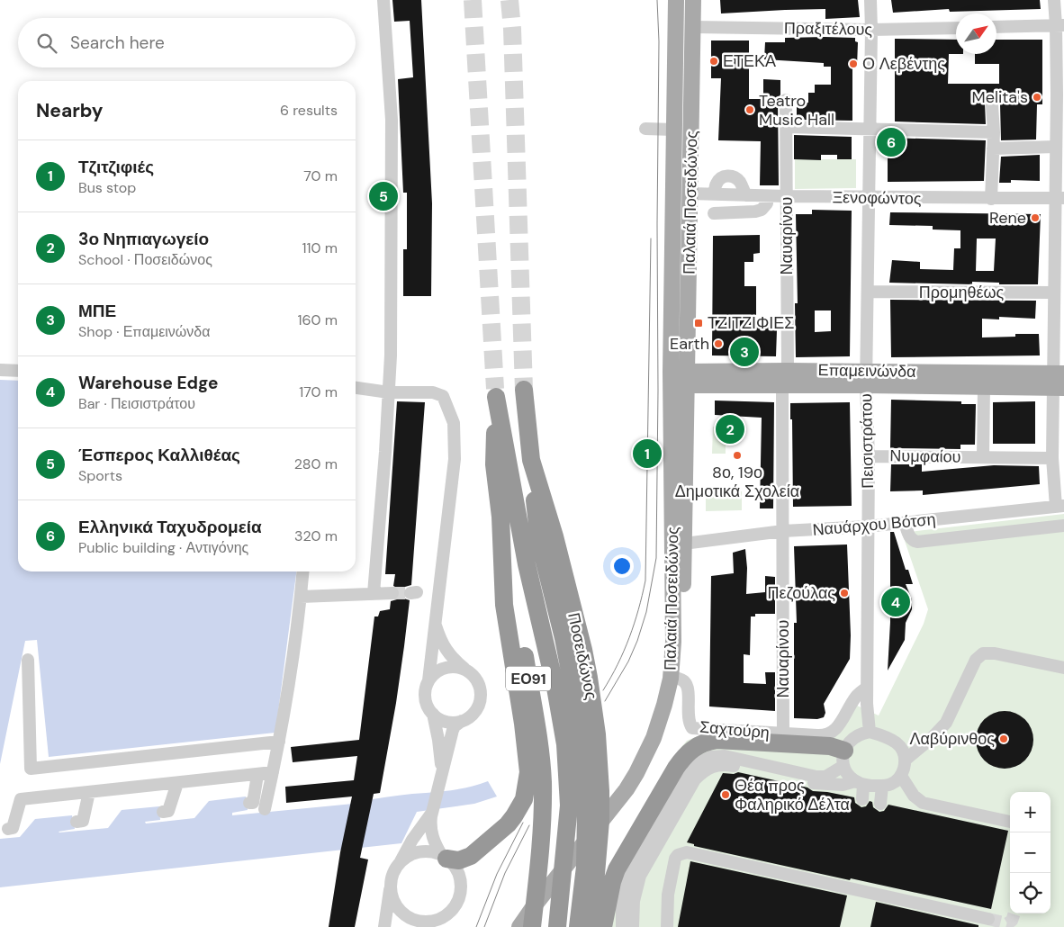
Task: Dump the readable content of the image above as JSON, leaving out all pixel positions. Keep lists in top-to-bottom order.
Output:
{
  "streets": {
    "highway": ["Ποσειδώνος", "ΕΟ91"],
    "main road": ["Παλαιά Ποσειδώνος", "Επαμεινώνδα"],
    "street": [
      "Πραξιτέλους",
      "Ξενοφώντος",
      "Ναυαρίνου",
      "Προμηθέως",
      "Πεισιστράτου",
      "Νυμφαίου",
      "Ναυάρχου Βότση",
      "Σαχτούρη"
    ]
  },
  "crossings": [
    ["Πραξιτέλους", "Παλαιά Ποσειδώνος"],
    ["Πραξιτέλους", "Πεισιστράτου"],
    ["Ξενοφώντος", "Παλαιά Ποσειδώνος"],
    ["Ξενοφώντος", "Ναυαρίνου"],
    ["Ξενοφώντος", "Πεισιστράτου"],
    ["Παλαιά Ποσειδώνος", "Επαμεινώνδα"],
    ["Παλαιά Ποσειδώνος", "Ναυάρχου Βότση"],
    ["Παλαιά Ποσειδώνος", "ΕΟ91"],
    ["Παλαιά Ποσειδώνος", "Σαχτούρη"],
    ["Ναυαρίνου", "Επαμεινώνδα"],
    ["Ναυαρίνου", "Ναυάρχου Βότση"],
    ["Ναυαρίνου", "Σαχτούρη"],
    ["Προμηθέως", "Πεισιστράτου"],
    ["Επαμεινώνδα", "Πεισιστράτου"],
    ["Επαμεινώνδα", "Νυμφαίου"],
    ["Πεισιστράτου", "Νυμφαίου"],
    ["Πεισιστράτου", "Ναυάρχου Βότση"],
    ["Πεισιστράτου", "Σαχτούρη"]
  ],
  "places": {
    "other": [
      "ΕΤΕΚΑ",
      "Ο Λεβέντης",
      "Melita's",
      "Teatro Music Hall",
      "Rene",
      "Earth",
      "8ο, 19ο Δημοτικά Σχολεία",
      "Πεζούλας",
      "Λαβύρινθος",
      "Θέα προς Φαληρικό Δέλτα"
    ],
    "transit": ["ΤΖΙΤΖΙΦΙΕΣ"]
  },
  "north": "top right",
  "page": {
    "search": "Search here",
    "heading": ["Nearby", "6 results"],
    "pins": [
      "6",
      "5",
      "3",
      "2",
      "1",
      "4"
    ],
    "list": [
      {
        "mark": "1",
        "name": "Τζιτζιφιές",
        "note": "Bus stop",
        "value": "70 m"
      },
      {
        "mark": "2",
        "name": "3ο Νηπιαγωγείο",
        "note": "School · Ποσειδώνος",
        "value": "110 m"
      },
      {
        "mark": "3",
        "name": "ΜΠΕ",
        "note": "Shop · Επαμεινώνδα",
        "value": "160 m"
      },
      {
        "mark": "4",
        "name": "Warehouse Edge",
        "note": "Bar · Πεισιστράτου",
        "value": "170 m"
      },
      {
        "mark": "5",
        "name": "Έσπερος Καλλιθέας",
        "note": "Sports",
        "value": "280 m"
      },
      {
        "mark": "6",
        "name": "Ελληνικά Ταχυδρομεία",
        "note": "Public building · Αντιγόνης",
        "value": "320 m"
      }
    ],
    "map_buttons": ["+", "−"]
  }
}
